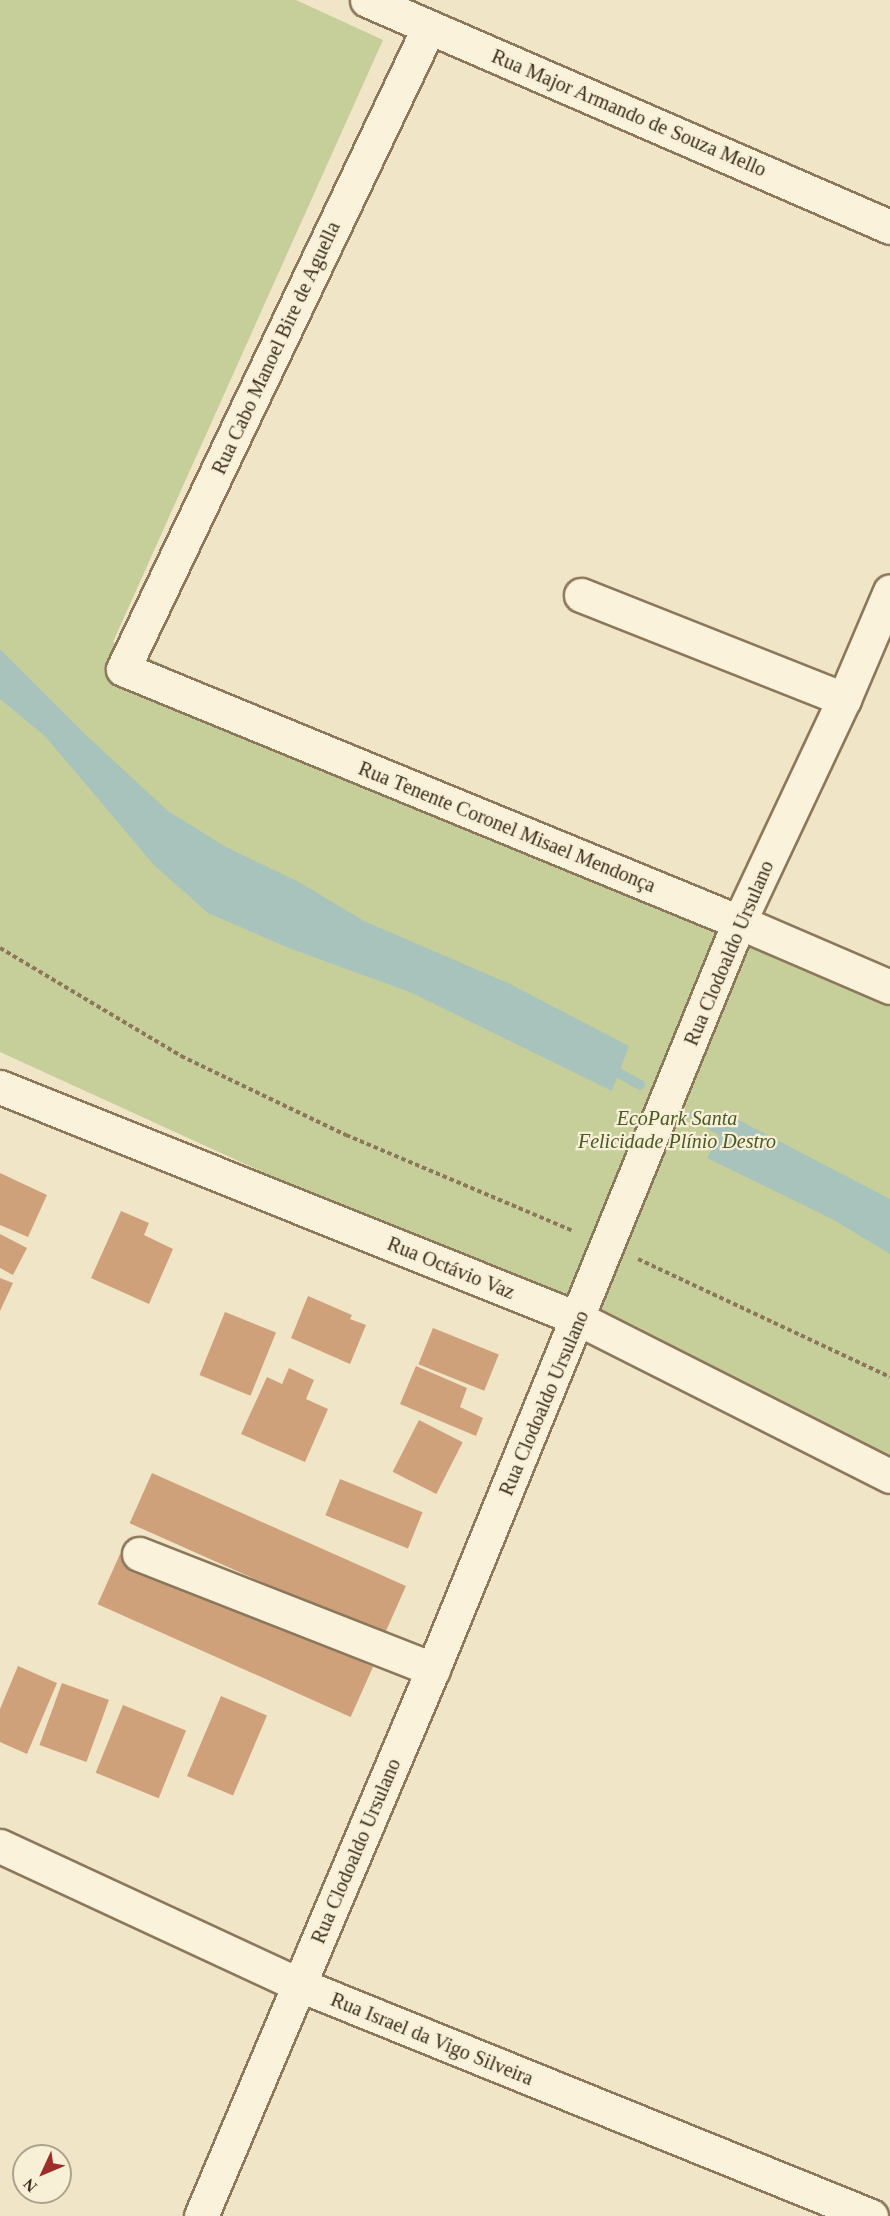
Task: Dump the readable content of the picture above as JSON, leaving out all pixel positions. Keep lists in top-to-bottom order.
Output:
{
  "streets": {
    "street": [
      "Rua Major Armando de Souza Mello",
      "Rua Cabo Manoel Bire de Aguella",
      "Rua Tenente Coronel Misael Mendonça",
      "Rua Clodoaldo Ursulano",
      "Rua Octávio Vaz",
      "Rua Israel da Vigo Silveira"
    ]
  },
  "crossings": [
    ["Rua Major Armando de Souza Mello", "Rua Cabo Manoel Bire de Aguella"],
    ["Rua Cabo Manoel Bire de Aguella", "Rua Tenente Coronel Misael Mendonça"],
    ["Rua Tenente Coronel Misael Mendonça", "Rua Clodoaldo Ursulano"],
    ["Rua Clodoaldo Ursulano", "Rua Octávio Vaz"],
    ["Rua Clodoaldo Ursulano", "Rua Israel da Vigo Silveira"]
  ],
  "parks": ["EcoPark Santa Felicidade Plínio Destro"],
  "north": "bottom left"
}
